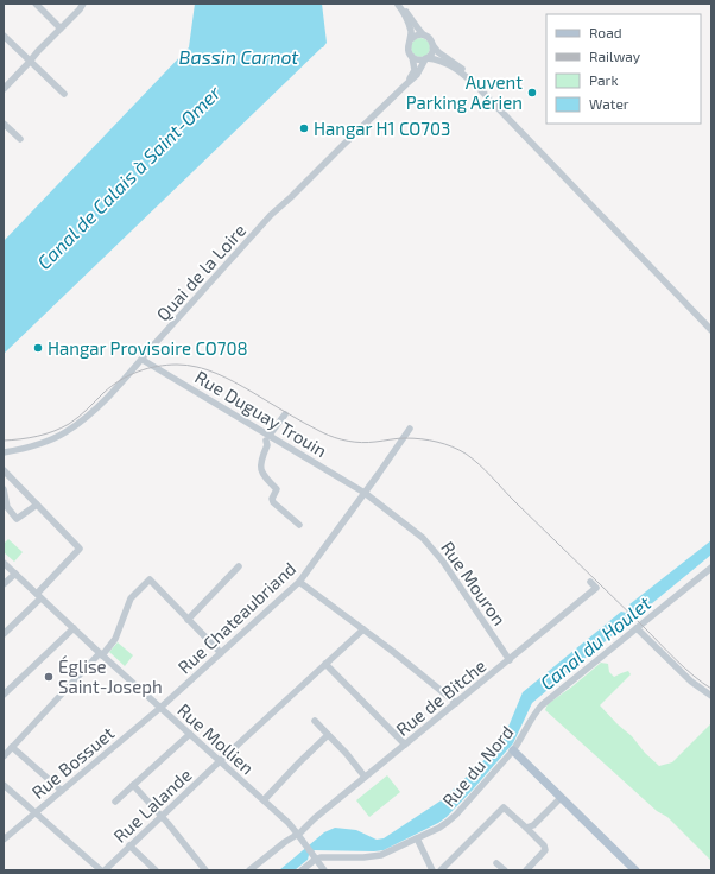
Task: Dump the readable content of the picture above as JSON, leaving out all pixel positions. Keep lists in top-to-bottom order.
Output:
{
  "streets": {
    "street": [
      "Quai de la Loire",
      "Rue Duguay Trouin",
      "Rue Mouron",
      "Rue Chateaubriand",
      "Rue de Bitche",
      "Rue Mollien",
      "Rue Bossuet",
      "Rue du Nord",
      "Rue Lalande"
    ]
  },
  "crossings": [
    ["Quai de la Loire", "Rue Duguay Trouin"],
    ["Rue Duguay Trouin", "Rue Mouron"],
    ["Rue Duguay Trouin", "Rue Chateaubriand"],
    ["Rue Mouron", "Rue Chateaubriand"],
    ["Rue Mouron", "Rue de Bitche"],
    ["Rue Chateaubriand", "Rue Mollien"],
    ["Rue Chateaubriand", "Rue Bossuet"],
    ["Rue de Bitche", "Rue Mollien"],
    ["Rue Mollien", "Rue Bossuet"],
    ["Rue Mollien", "Rue du Nord"],
    ["Rue Mollien", "Rue Lalande"]
  ],
  "water": ["Bassin Carnot", "Canal de Calais à Saint-Omer", "Canal du Houlet"],
  "places": [
    "Auvent Parking Aérien",
    "Hangar H1 CO703",
    "Hangar Provisoire CO708",
    "Église Saint-Joseph"
  ],
  "legend": [
    "Road",
    "Railway",
    "Park",
    "Water"
  ]
}
